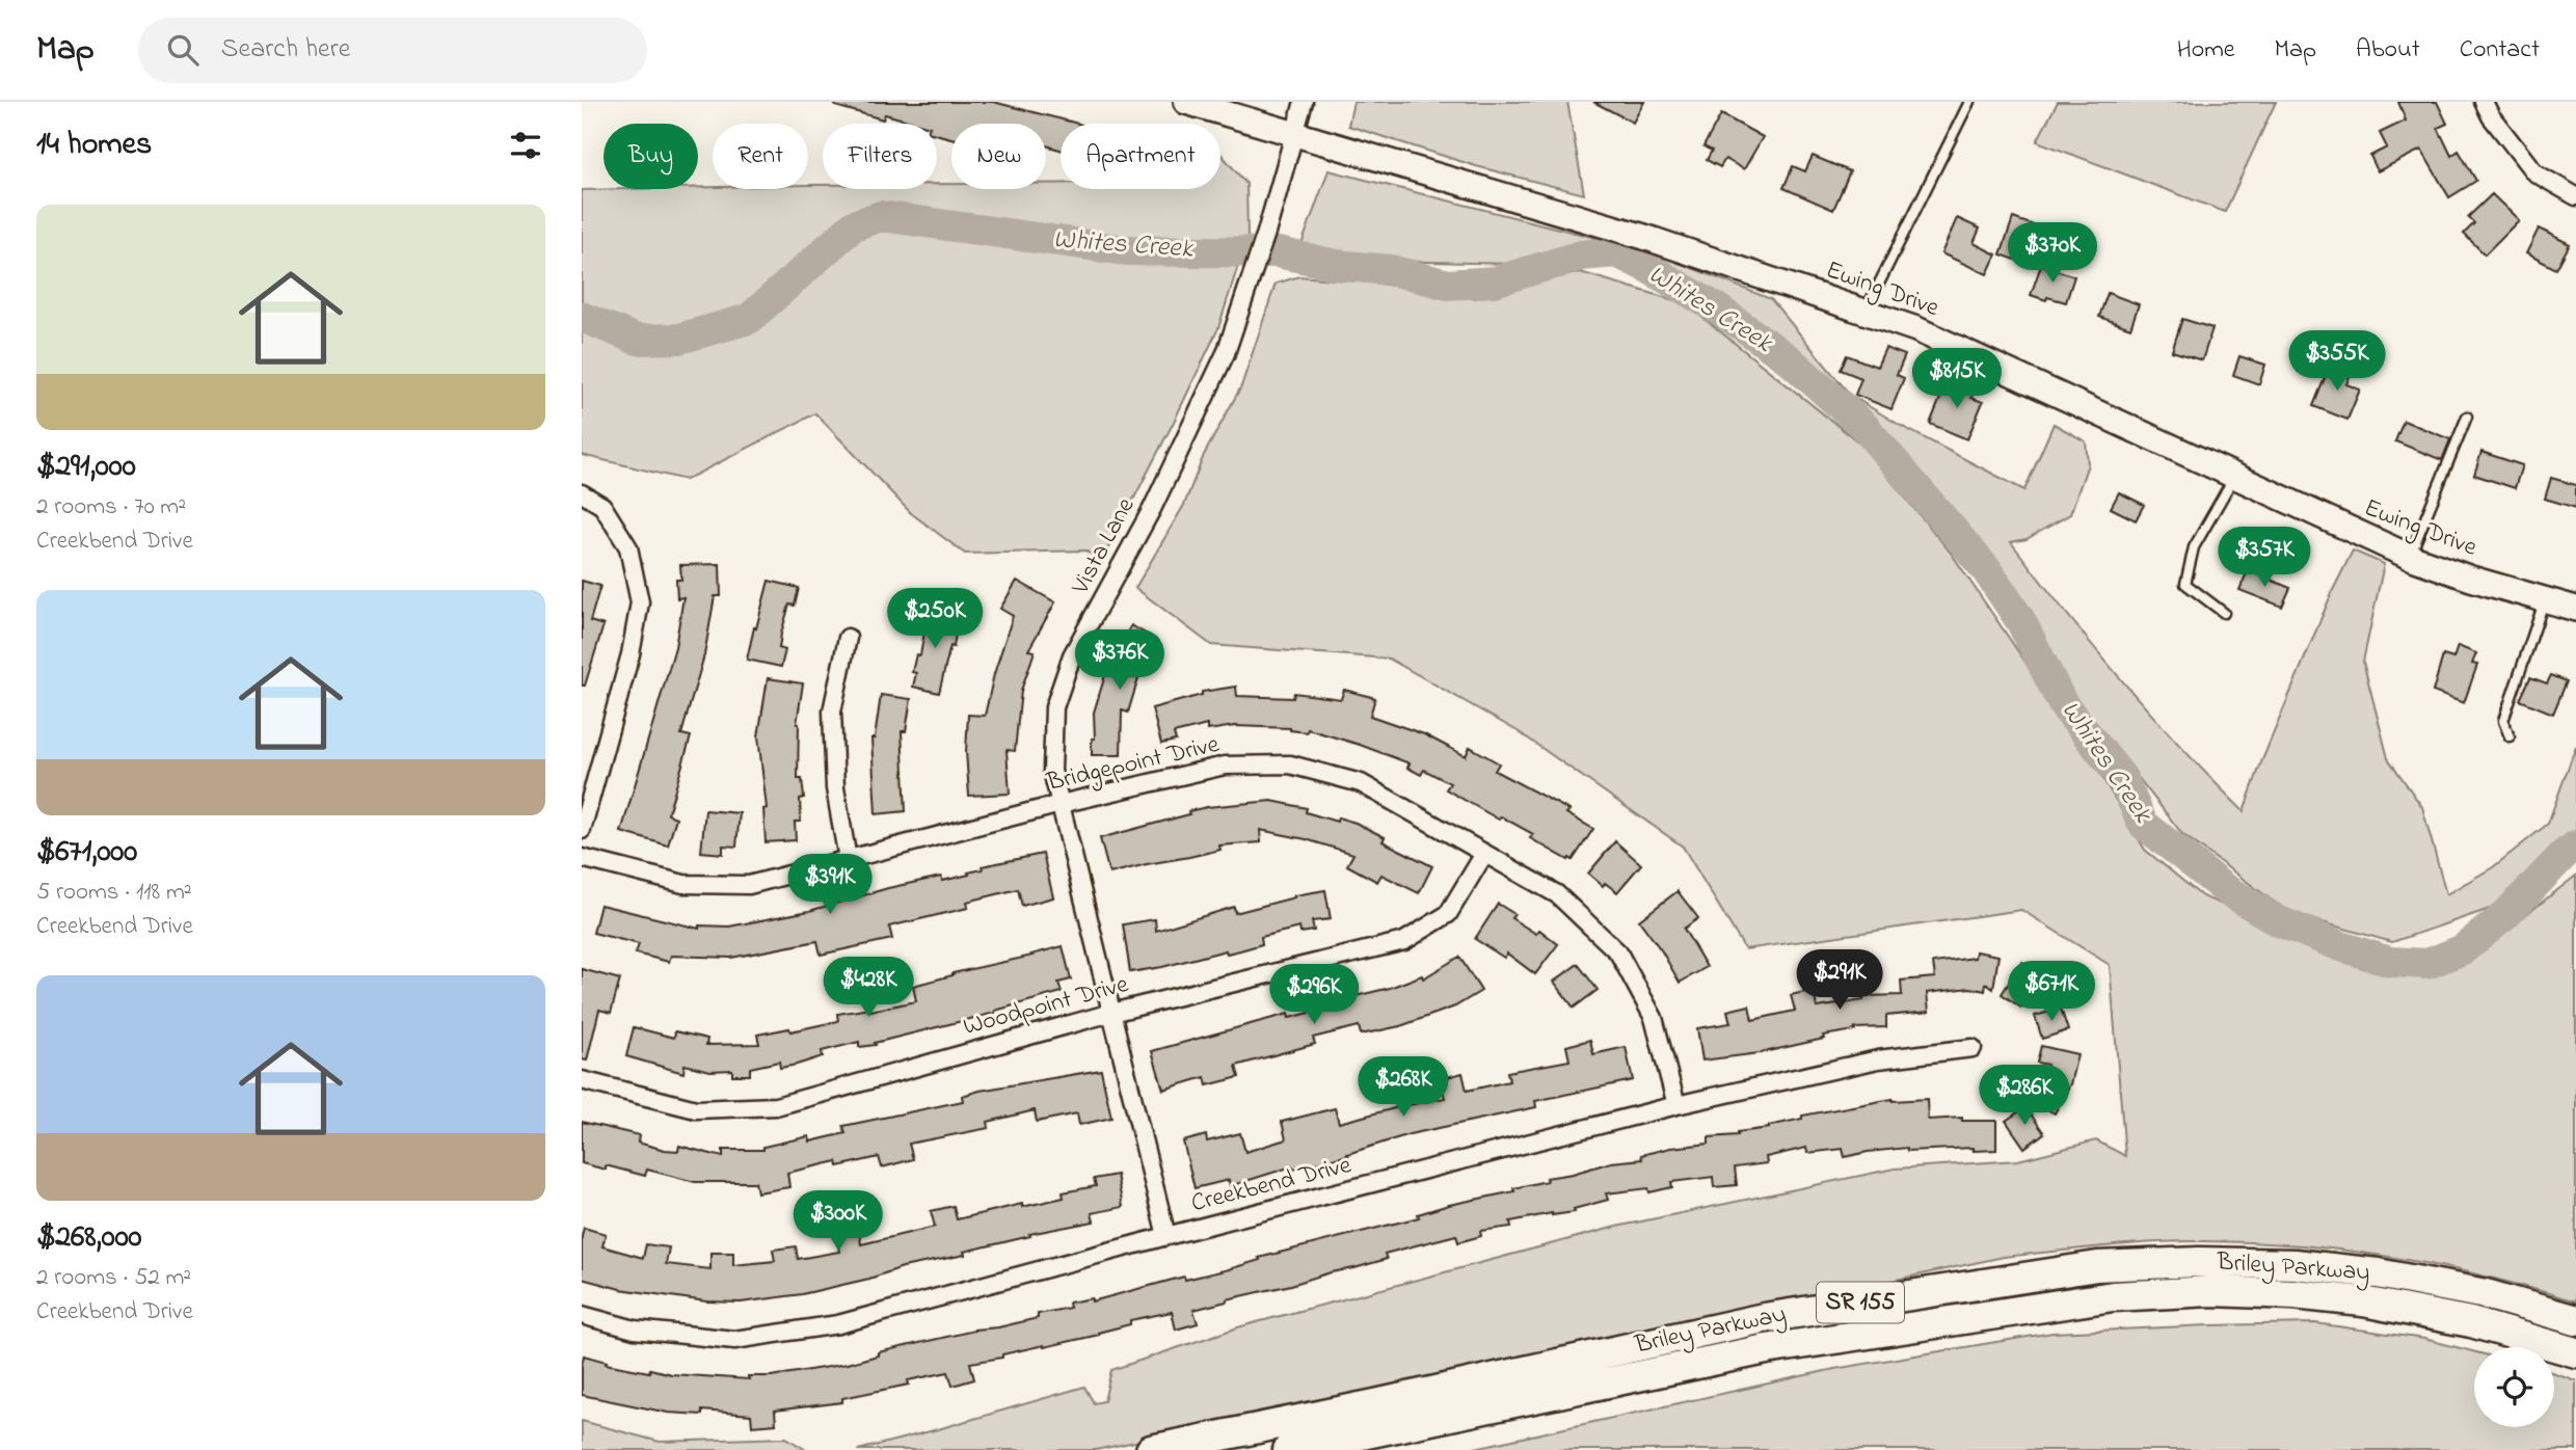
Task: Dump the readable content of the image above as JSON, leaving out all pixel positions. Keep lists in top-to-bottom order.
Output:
{
  "streets": {
    "highway": ["Briley Parkway", "SR 155"],
    "street": [
      "Ewing Drive",
      "Vista Lane",
      "Bridgepoint Drive",
      "Woodpoint Drive",
      "Creekbend Drive"
    ]
  },
  "crossings": [
    ["Ewing Drive", "Vista Lane"],
    ["Vista Lane", "Bridgepoint Drive"],
    ["Vista Lane", "Woodpoint Drive"],
    ["Vista Lane", "Creekbend Drive"],
    ["Bridgepoint Drive", "Woodpoint Drive"],
    ["Bridgepoint Drive", "Creekbend Drive"]
  ],
  "water": ["Whites Creek"],
  "page": {
    "header": "Map",
    "search": "Search here",
    "nav": [
      "Home",
      "Map",
      "About",
      "Contact"
    ],
    "heading": "14 homes",
    "chip": [
      "Buy",
      "Rent",
      "Filters",
      "New",
      "Apartment"
    ],
    "list": [
      {
        "name": "$291,000",
        "note": "2 rooms · 70 m² · Creekbend Drive"
      },
      {
        "name": "$671,000",
        "note": "5 rooms · 118 m² · Creekbend Drive"
      },
      {
        "name": "$268,000",
        "note": "2 rooms · 52 m² · Creekbend Drive"
      }
    ],
    "price": [
      "$370K",
      "$355K",
      "$815K",
      "$357K",
      "$250K",
      "$376K",
      "$391K",
      "$291K",
      "$428K",
      "$671K",
      "$296K",
      "$268K",
      "$286K",
      "$300K"
    ]
  }
}
